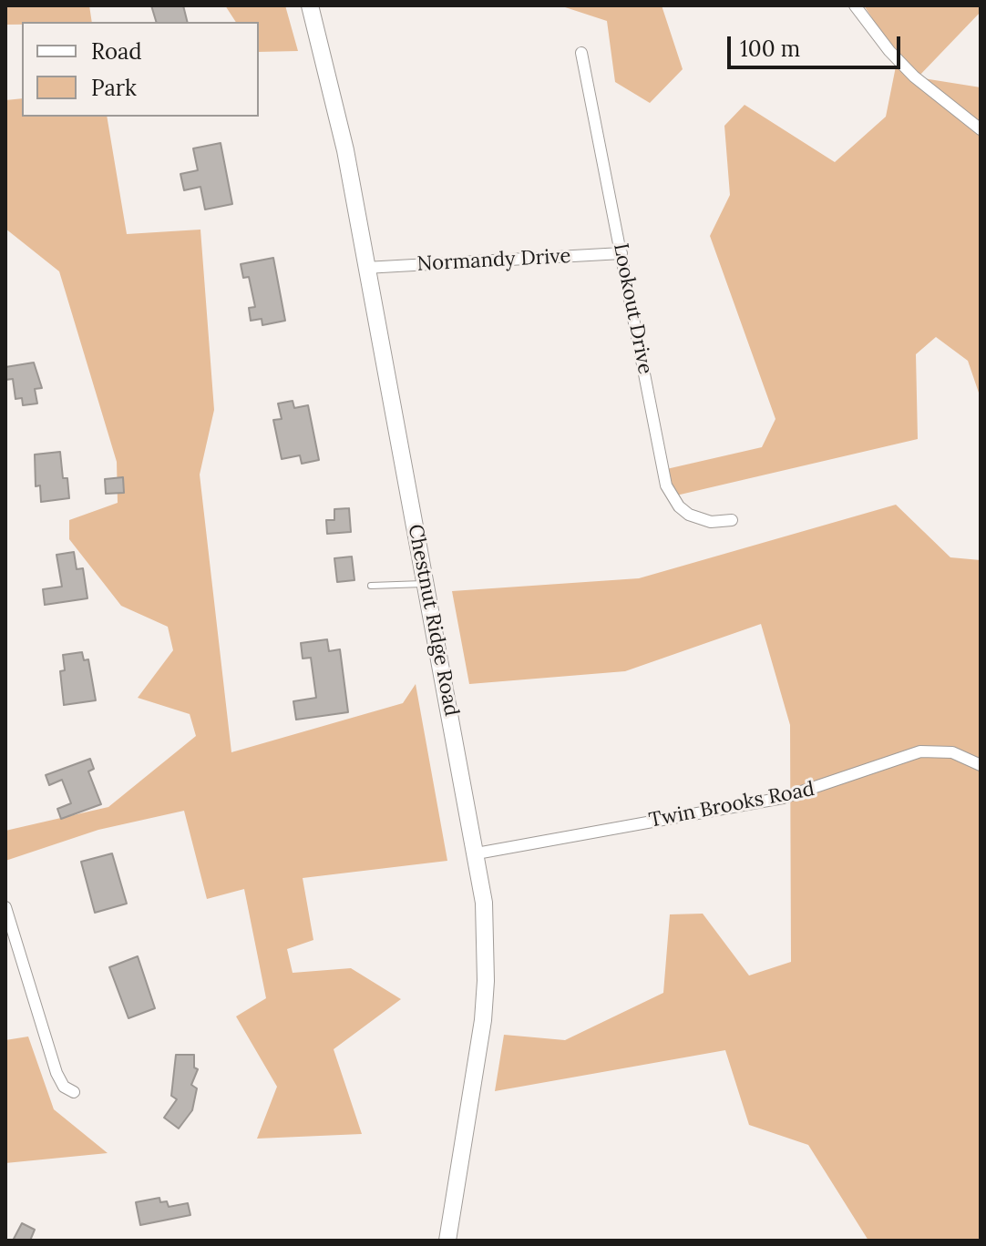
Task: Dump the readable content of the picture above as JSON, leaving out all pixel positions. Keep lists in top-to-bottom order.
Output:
{
  "streets": {
    "main road": ["Chestnut Ridge Road"],
    "street": ["Normandy Drive", "Lookout Drive", "Twin Brooks Road"]
  },
  "crossings": [
    ["Normandy Drive", "Lookout Drive"],
    ["Normandy Drive", "Chestnut Ridge Road"],
    ["Chestnut Ridge Road", "Twin Brooks Road"]
  ],
  "legend": ["Road", "Park"],
  "scale_bar": "100 m"
}
